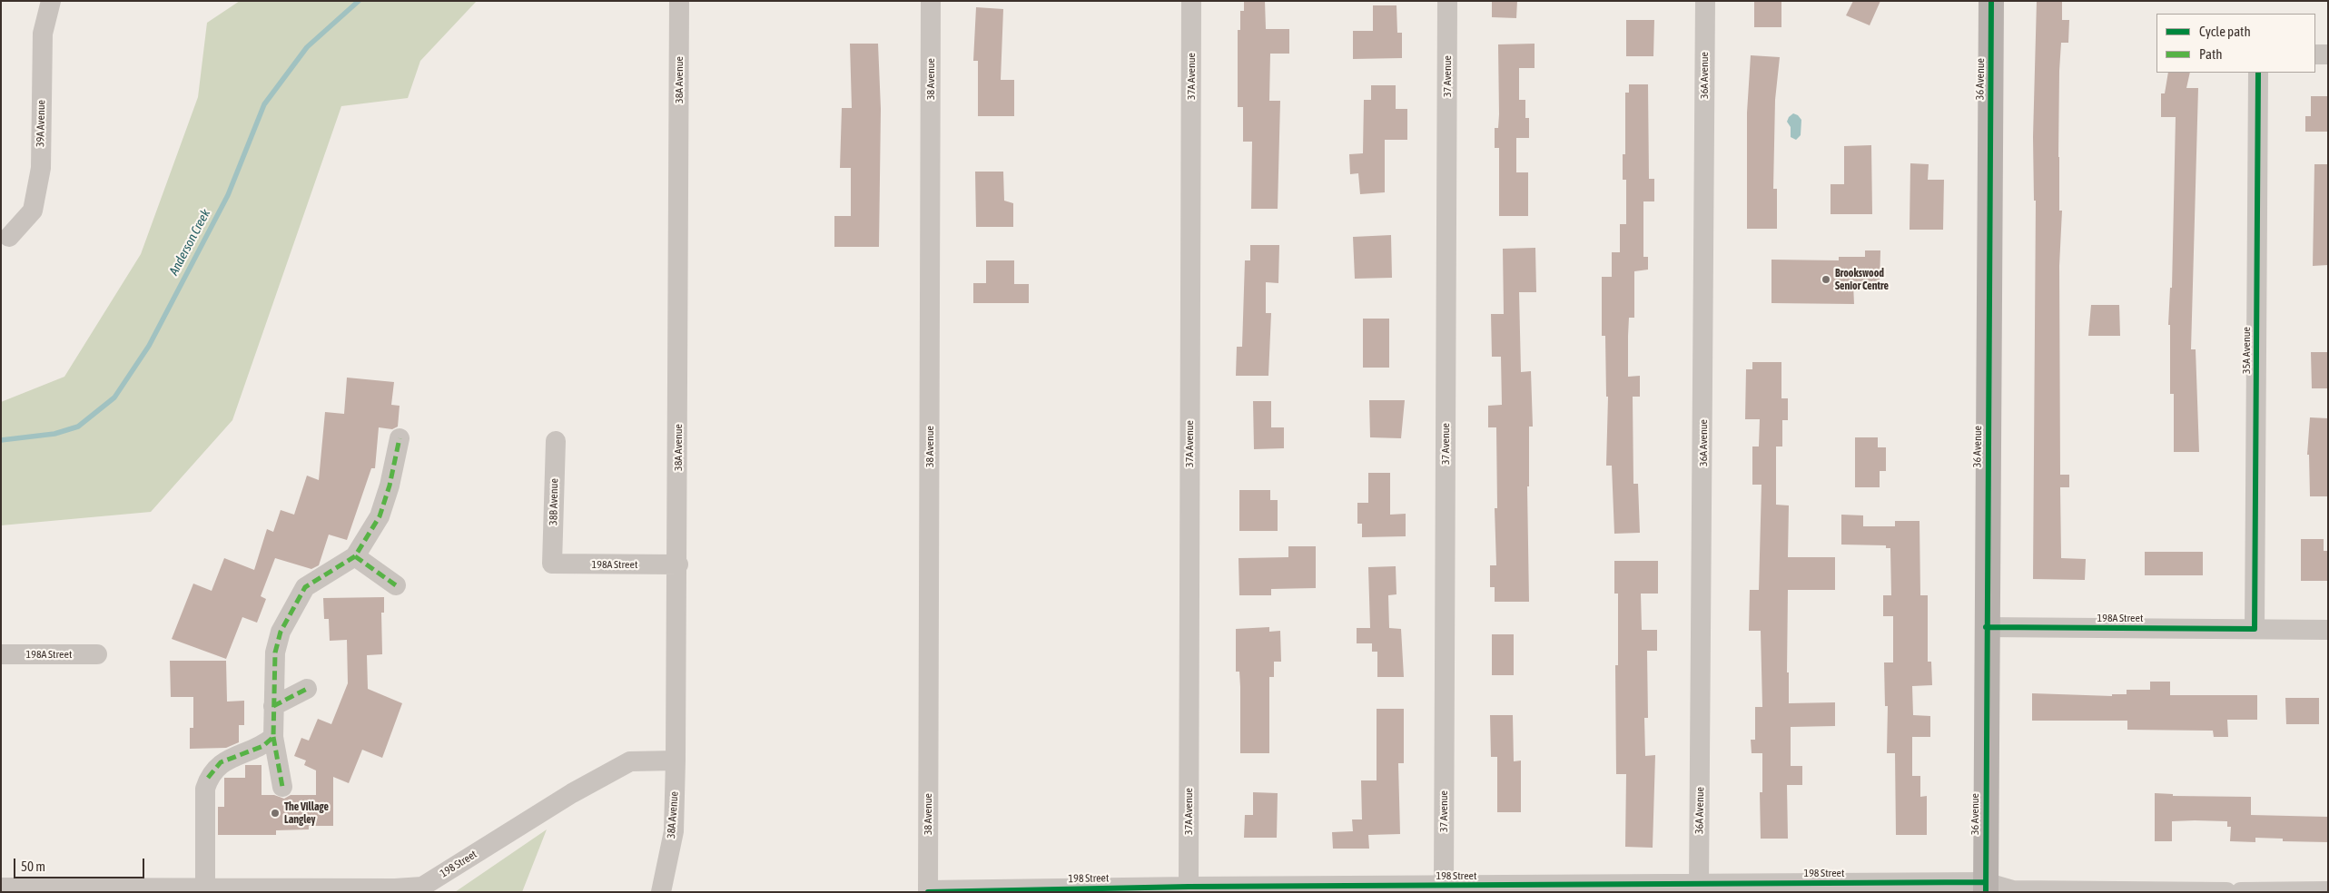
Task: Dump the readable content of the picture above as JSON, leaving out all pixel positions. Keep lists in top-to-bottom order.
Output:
{
  "streets": {
    "main road": ["36 Avenue"],
    "street": [
      "36A Avenue",
      "37A Avenue",
      "37 Avenue",
      "38 Avenue",
      "38A Avenue",
      "39A Avenue",
      "35A Avenue",
      "38B Avenue",
      "198A Street",
      "198 Street"
    ]
  },
  "crossings": [
    ["36A Avenue", "198 Street"],
    ["37A Avenue", "198 Street"],
    ["37 Avenue", "198 Street"],
    ["38 Avenue", "198 Street"],
    ["36 Avenue", "198A Street"],
    ["36 Avenue", "198 Street"],
    ["38A Avenue", "198A Street"],
    ["38A Avenue", "198 Street"],
    ["35A Avenue", "198A Street"],
    ["38B Avenue", "198A Street"]
  ],
  "water": ["Anderson Creek"],
  "places": ["Brookswood Senior Centre", "The Village Langley"],
  "legend": ["Cycle path", "Path"],
  "scale_bar": "50 m"
}
